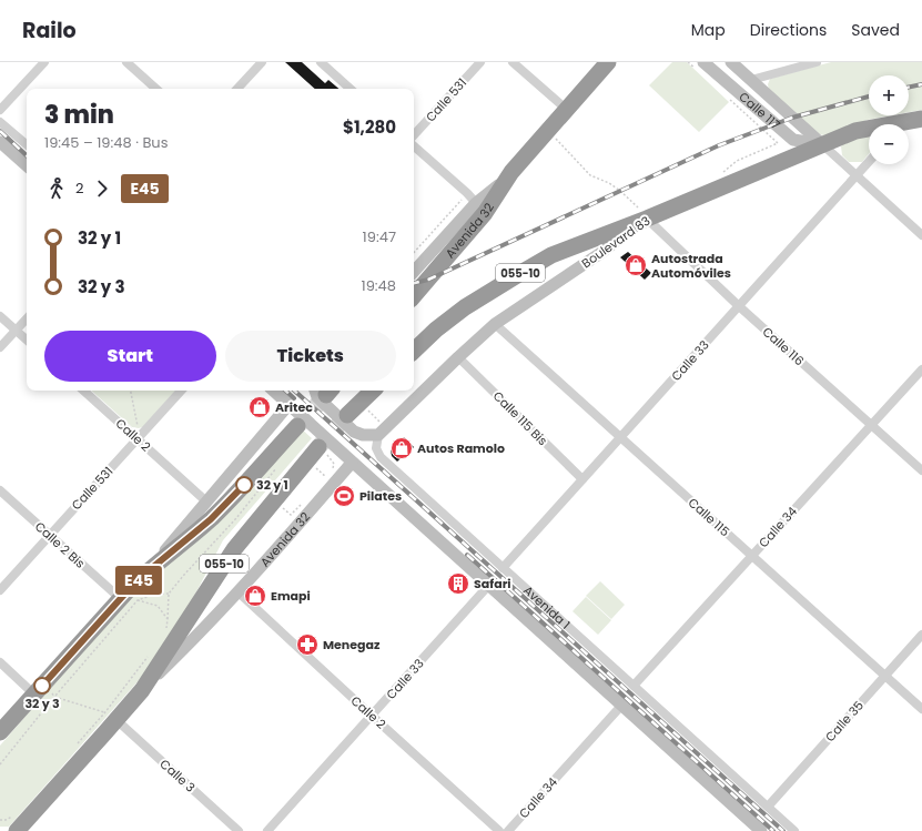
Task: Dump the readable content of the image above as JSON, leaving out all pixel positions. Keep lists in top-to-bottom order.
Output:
{
  "streets": {
    "highway": ["Avenida 32", "Boulevard 83", "055-10"],
    "street": [
      "Calle 531",
      "Calle 117",
      "Calle 116",
      "Calle 33",
      "Calle 115 Bis",
      "Calle 2",
      "Calle 115",
      "Calle 34",
      "Calle 2 Bis",
      "Avenida 1",
      "Calle 35",
      "Calle 3"
    ]
  },
  "crossings": [
    ["Calle 531", "Calle 2"],
    ["Calle 531", "Calle 2 Bis"],
    ["Calle 117", "Boulevard 83"],
    ["Calle 117", "Calle 33"],
    ["Avenida 32", "Calle 2"],
    ["Avenida 32", "Avenida 1"],
    ["Avenida 32", "Calle 3"],
    ["Boulevard 83", "055-10"],
    ["Boulevard 83", "Calle 116"],
    ["Boulevard 83", "Calle 115 Bis"],
    ["Boulevard 83", "Calle 115"],
    ["Boulevard 83", "Avenida 1"],
    ["055-10", "Calle 116"],
    ["Calle 116", "Calle 33"],
    ["Calle 116", "Calle 34"],
    ["Calle 33", "Calle 115 Bis"],
    ["Calle 33", "Calle 2"],
    ["Calle 33", "Calle 115"],
    ["Calle 33", "Avenida 1"],
    ["Calle 115", "Calle 34"],
    ["Calle 115", "Calle 35"],
    ["Calle 34", "Avenida 1"],
    ["Avenida 1", "Calle 35"]
  ],
  "places": {
    "shop": [
      "Autostrada Automóviles",
      "Aritec",
      "Autos Ramolo",
      "Emapi"
    ],
    "other": ["32 y 1", "32 y 3"],
    "sports": ["Pilates"],
    "building": ["Safari"],
    "pharmacy": ["Menegaz"]
  },
  "lines": ["bus line E45"],
  "page": {
    "header": "Railo",
    "nav": ["Map", "Directions", "Saved"],
    "on_map": "E45",
    "map_buttons": ["+", "−"],
    "heading": ["3 min", "19:45 – 19:48 · Bus", "$1,280"],
    "legs": ["2", "E45"],
    "list": [
      {
        "name": "32 y 1",
        "value": "19:47"
      },
      {
        "name": "32 y 3",
        "value": "19:48"
      }
    ],
    "buttons": ["Start", "Tickets"]
  }
}
